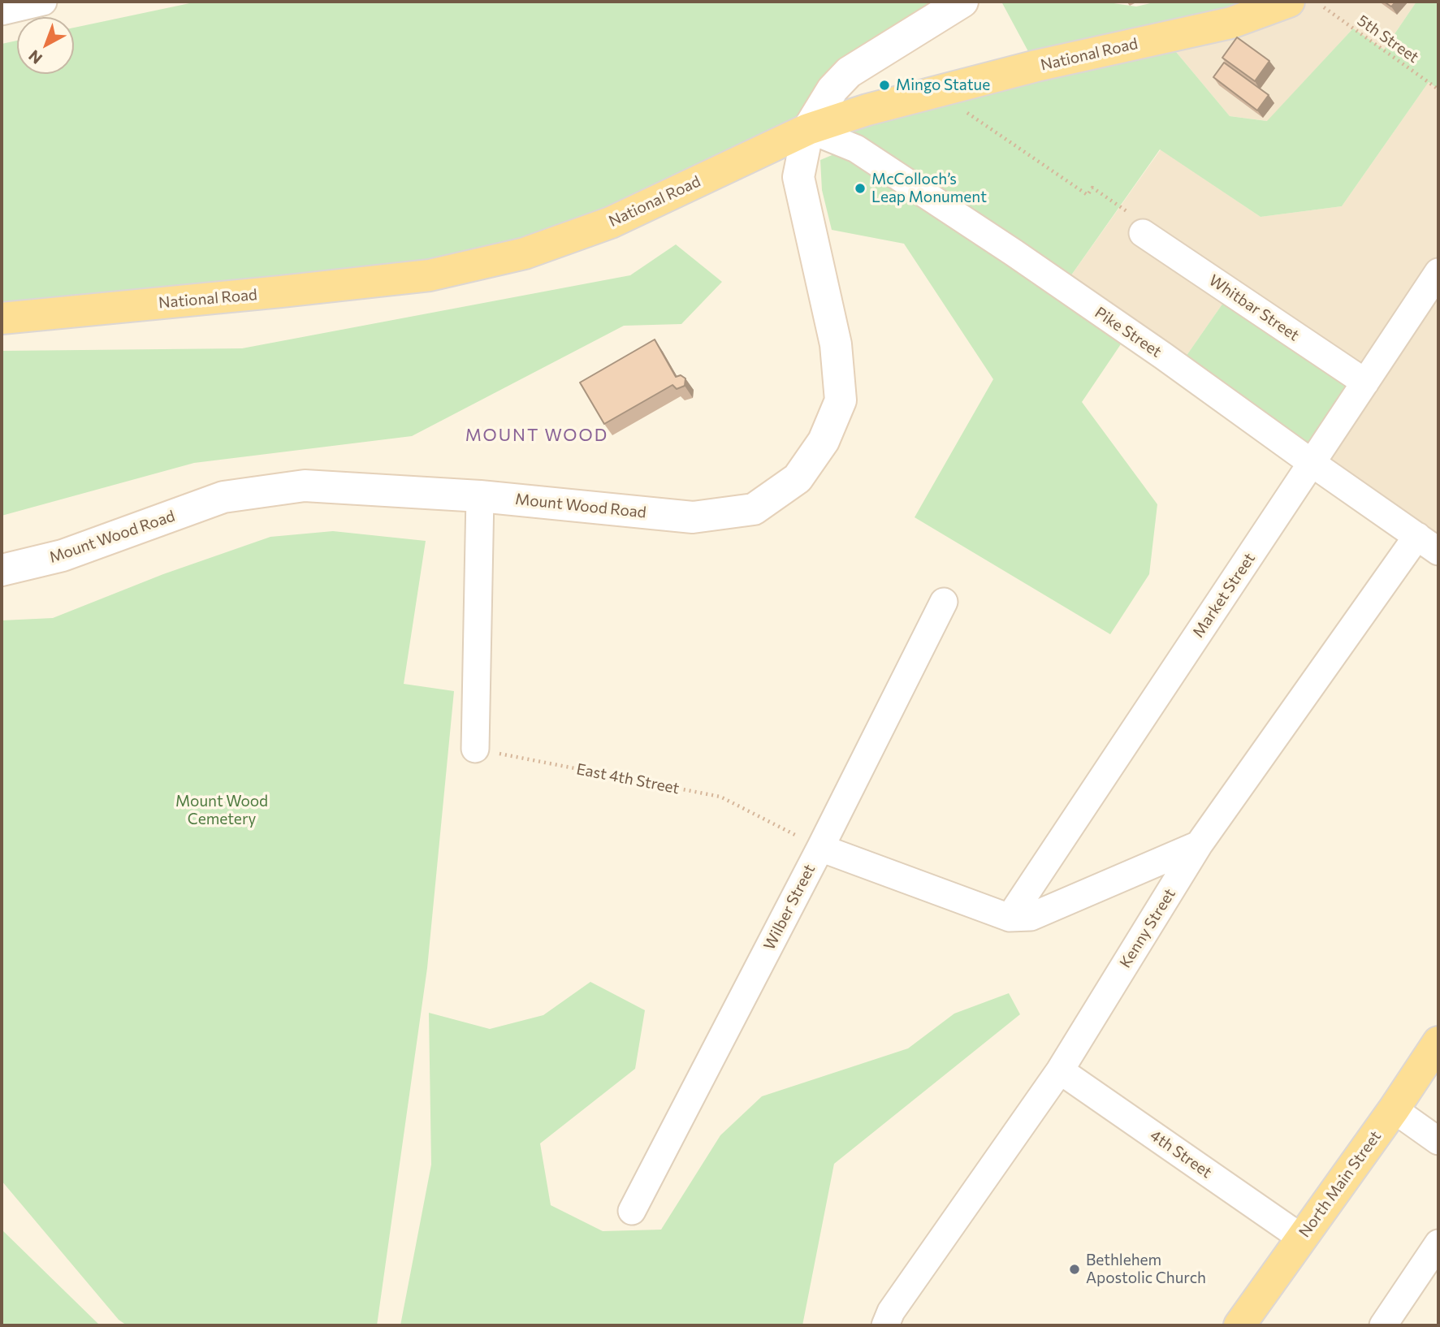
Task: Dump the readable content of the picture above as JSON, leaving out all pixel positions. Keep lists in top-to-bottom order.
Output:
{
  "streets": {
    "main road": ["National Road", "North Main Street"],
    "street": [
      "Whitbar Street",
      "Pike Street",
      "Mount Wood Road",
      "Market Street",
      "Wilber Street",
      "Kenny Street",
      "4th Street"
    ],
    "path": ["5th Street", "East 4th Street"]
  },
  "crossings": [
    ["National Road", "Pike Street"],
    ["National Road", "Mount Wood Road"],
    ["Whitbar Street", "Market Street"],
    ["Pike Street", "Mount Wood Road"],
    ["Pike Street", "Market Street"],
    ["Pike Street", "Kenny Street"],
    ["East 4th Street", "Wilber Street"],
    ["Kenny Street", "4th Street"],
    ["4th Street", "North Main Street"]
  ],
  "districts": ["MOUNT WOOD"],
  "parks": ["Mount Wood Cemetery"],
  "places": ["Mingo Statue", "McColloch’s Leap Monument", "Bethlehem Apostolic Church"],
  "north": "bottom left"
}
